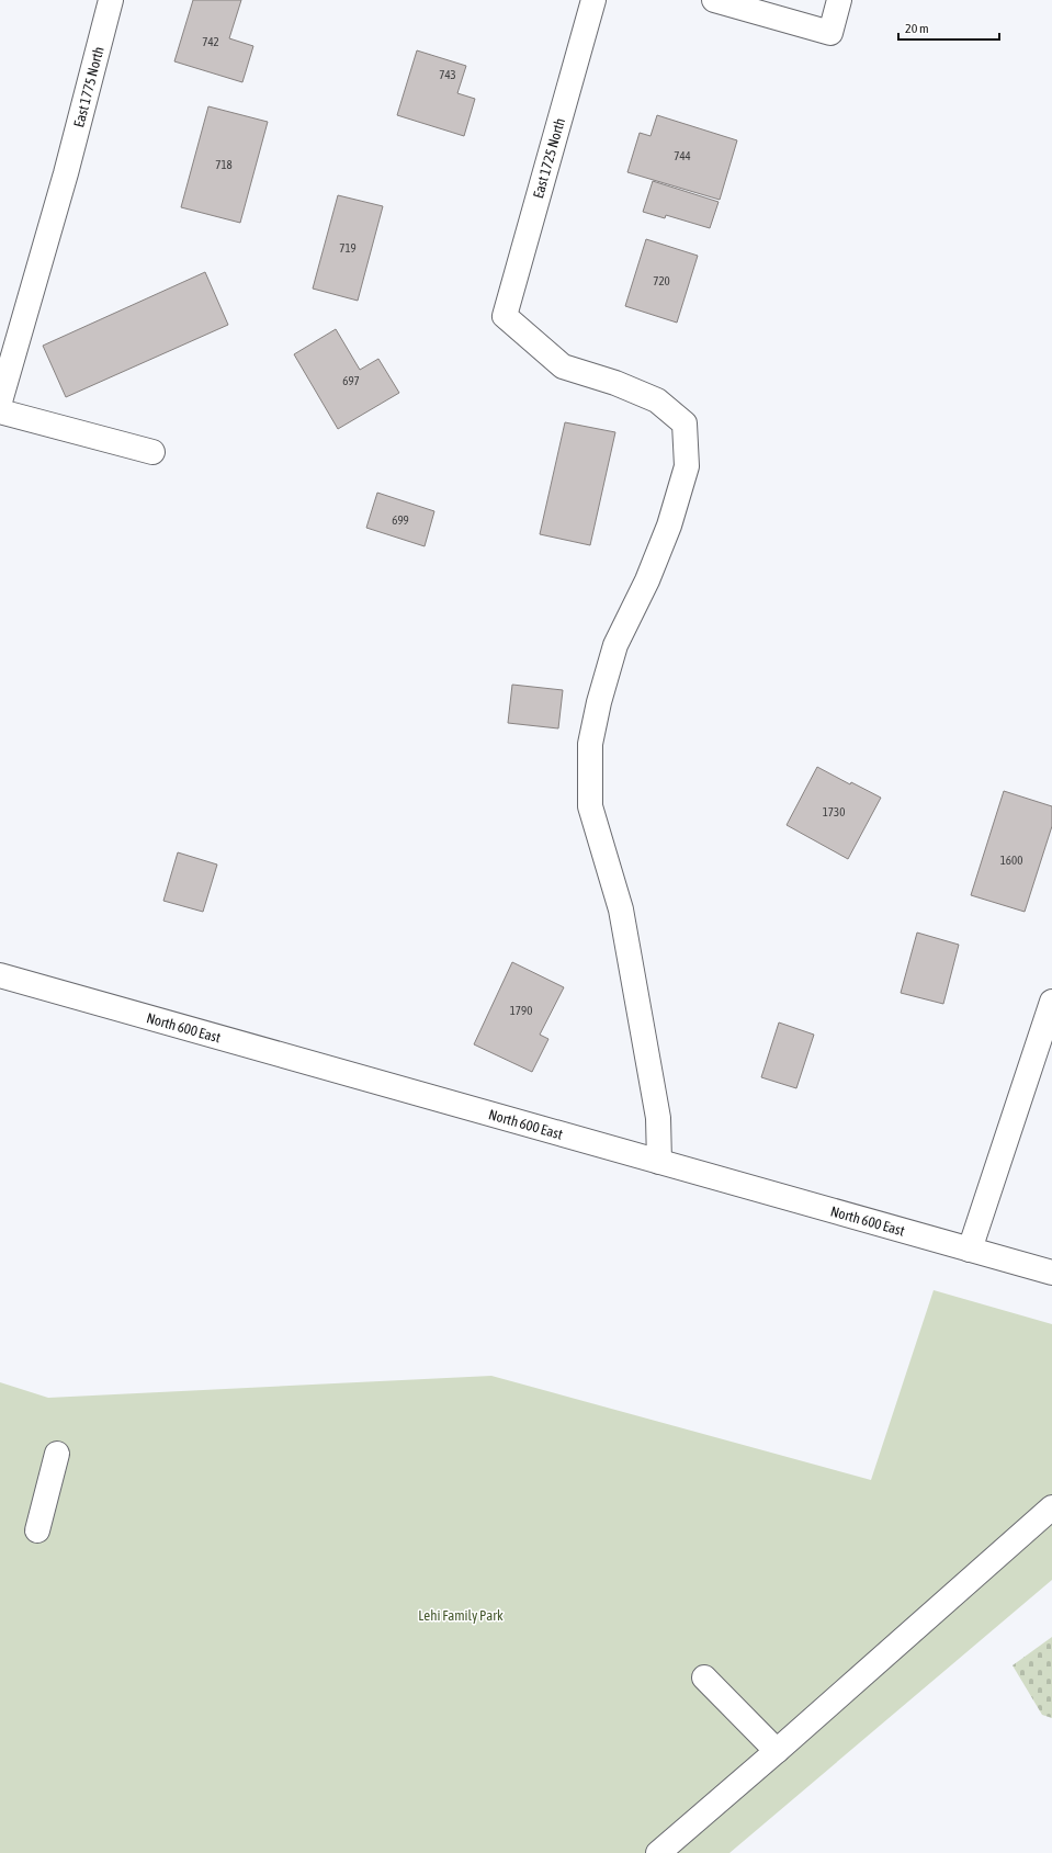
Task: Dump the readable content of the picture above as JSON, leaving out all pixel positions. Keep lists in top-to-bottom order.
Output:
{
  "streets": {
    "street": ["East 1775 North", "East 1725 North", "North 600 East"]
  },
  "crossings": [
    ["East 1725 North", "North 600 East"]
  ],
  "parks": ["Lehi Family Park"],
  "house_numbers": [
    "742",
    "743",
    "744",
    "718",
    "719",
    "720",
    "697",
    "699",
    "1730",
    "1600",
    "1790"
  ],
  "scale_bar": "20 m"
}
